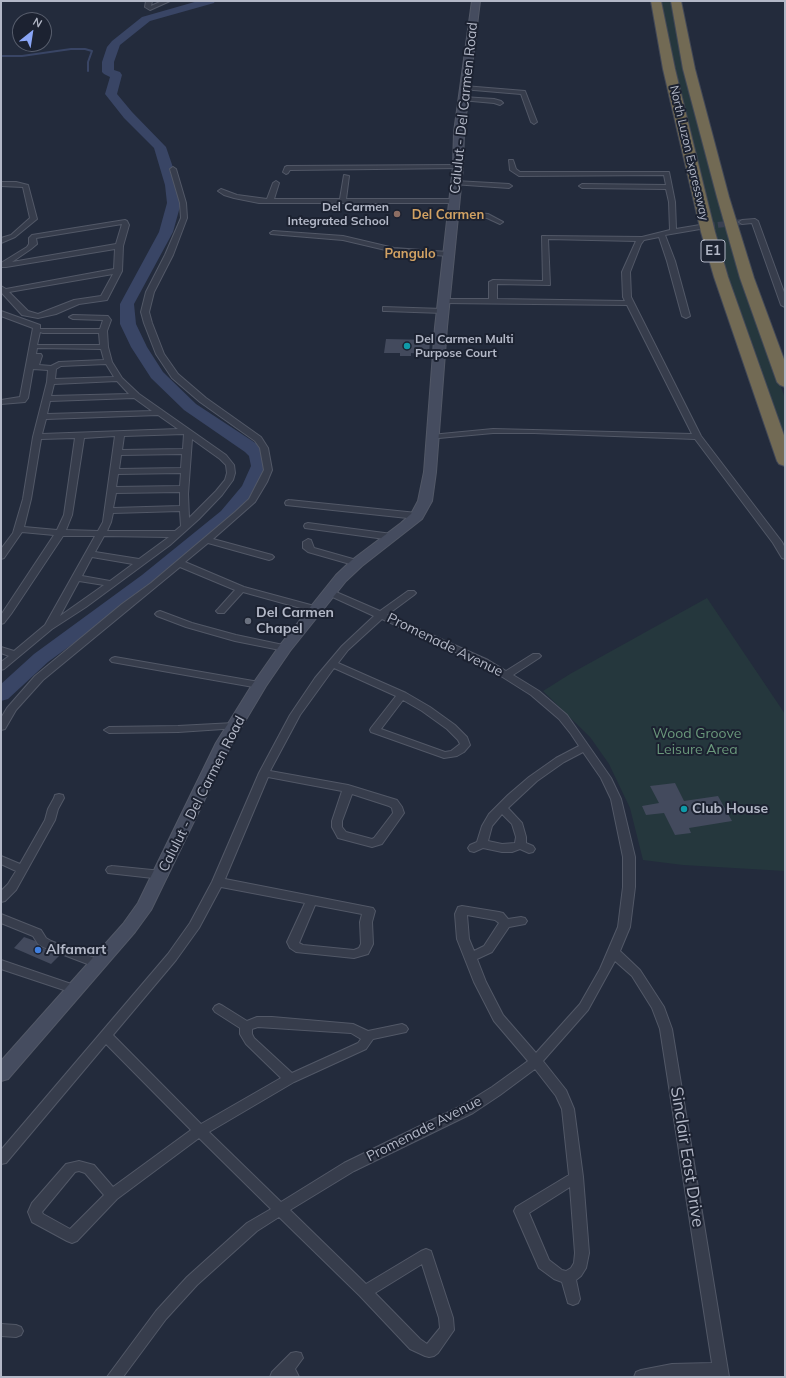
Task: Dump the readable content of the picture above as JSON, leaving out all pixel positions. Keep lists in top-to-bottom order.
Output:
{
  "streets": {
    "highway": ["North Luzon Expressway", "E1"],
    "main road": ["Calulut - Del Carmen Road"],
    "street": ["Promenade Avenue", "Sinclair East Drive"]
  },
  "crossings": [
    ["Calulut - Del Carmen Road", "Promenade Avenue"],
    ["Promenade Avenue", "Sinclair East Drive"]
  ],
  "districts": ["Del Carmen", "Pangulo"],
  "parks": ["Wood Groove Leisure Area"],
  "places": [
    "Del Carmen Integrated School",
    "Del Carmen Multi Purpose Court",
    "Del Carmen Chapel",
    "Club House",
    "Alfamart"
  ],
  "north": "top right"
}
